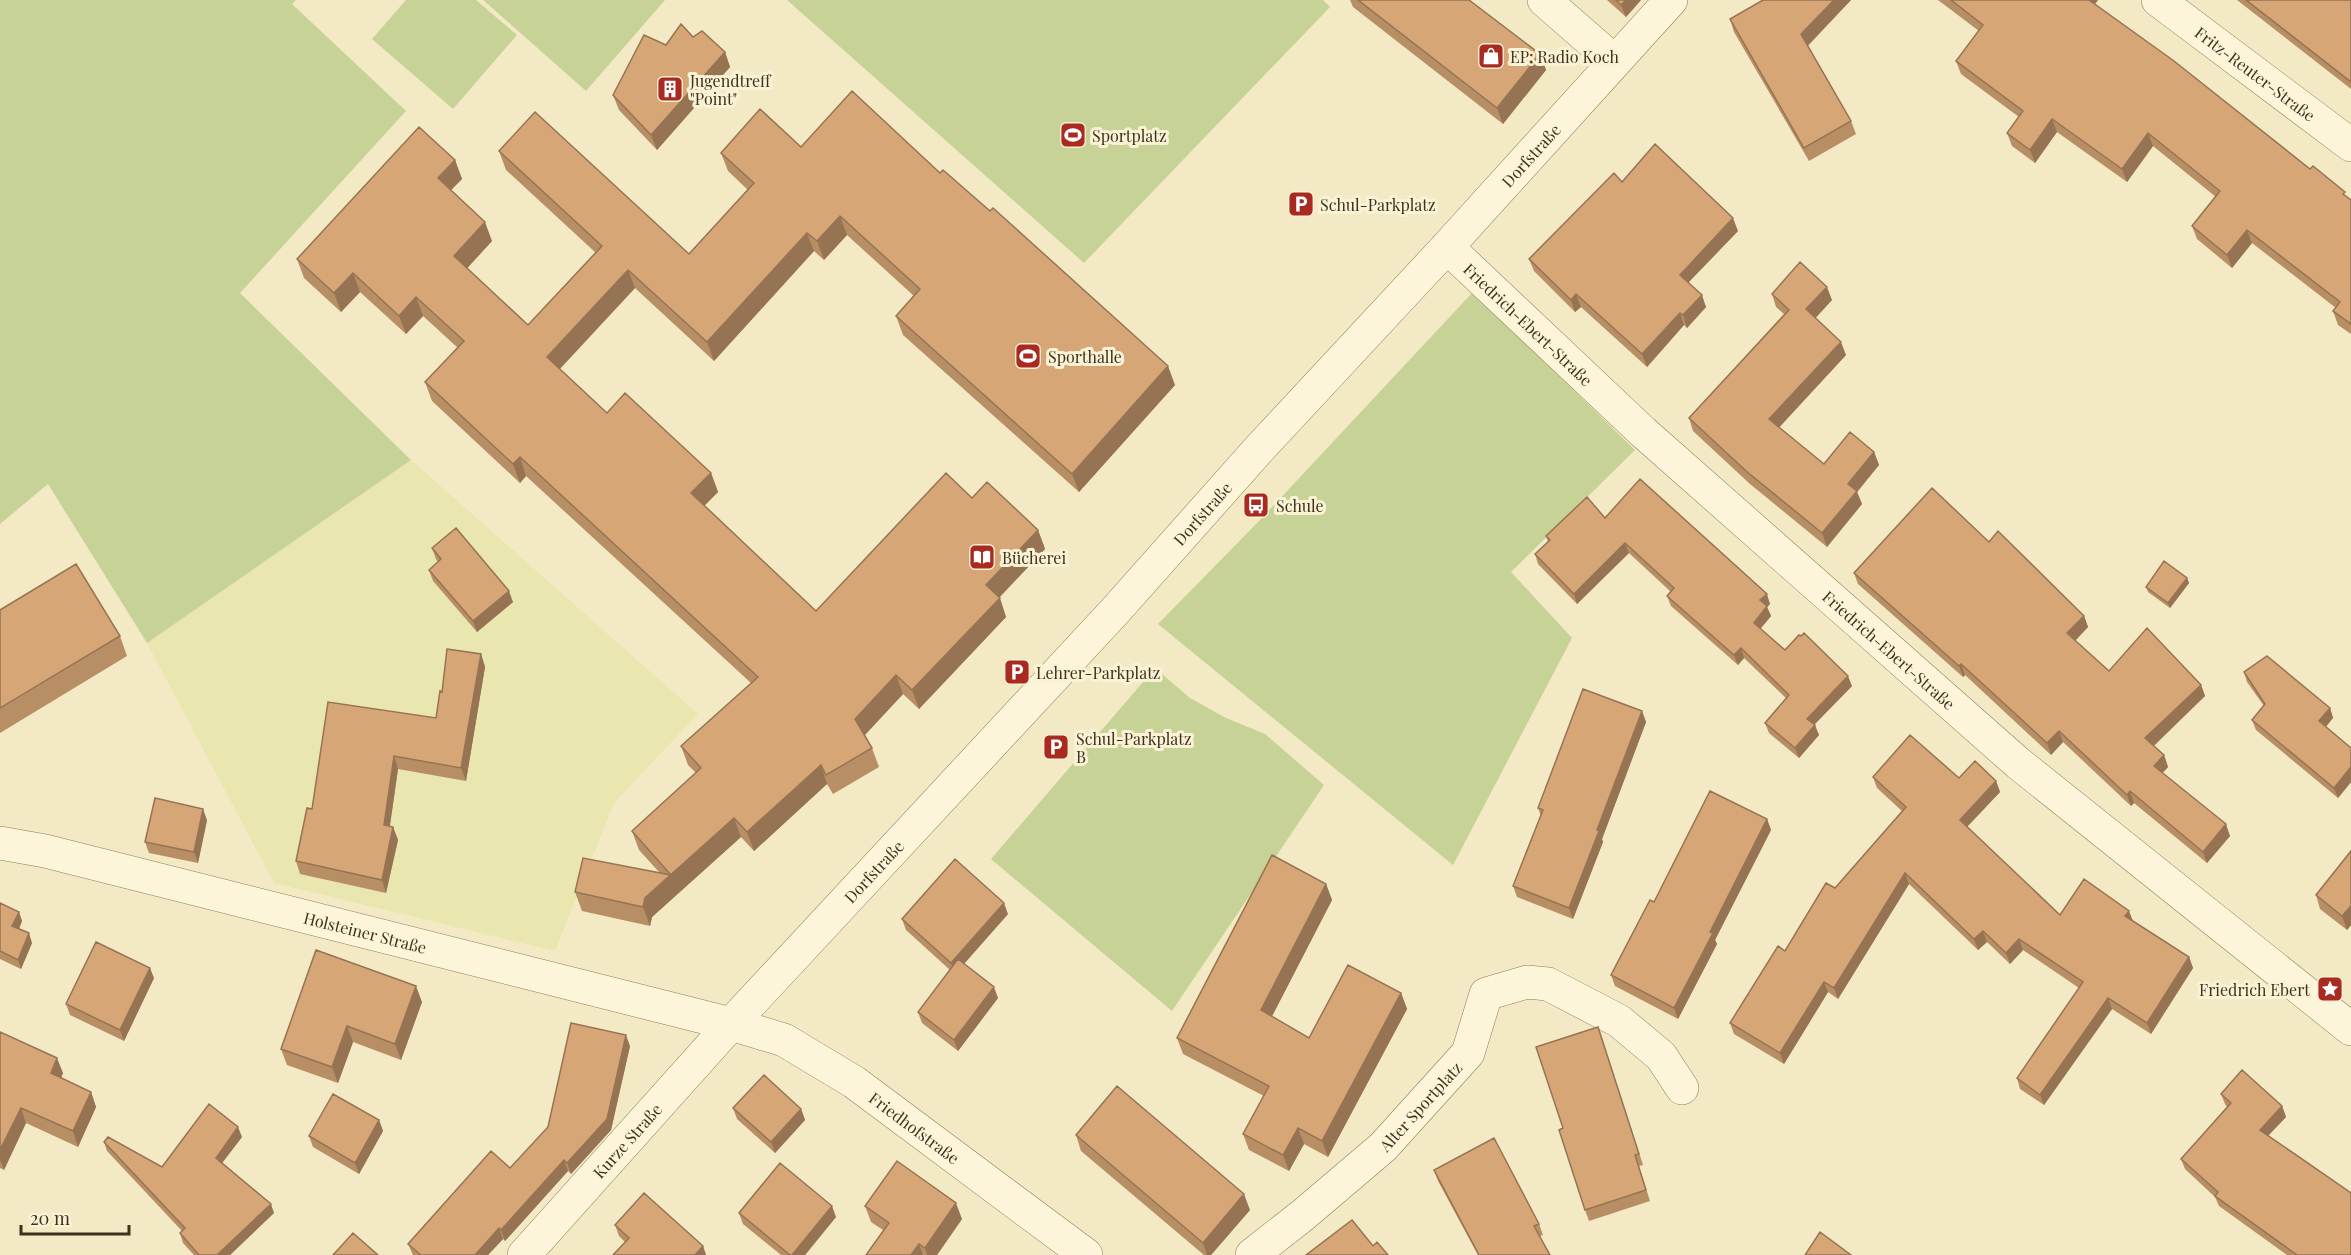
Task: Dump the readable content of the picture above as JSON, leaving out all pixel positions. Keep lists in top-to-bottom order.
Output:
{
  "streets": {
    "street": [
      "Fritz-Reuter-Straße",
      "Dorfstraße",
      "Friedrich-Ebert-Straße",
      "Holsteiner Straße",
      "Alter Sportplatz",
      "Friedhofstraße",
      "Kurze Straße"
    ]
  },
  "crossings": [
    ["Dorfstraße", "Friedrich-Ebert-Straße"],
    ["Dorfstraße", "Holsteiner Straße"],
    ["Dorfstraße", "Friedhofstraße"],
    ["Dorfstraße", "Kurze Straße"],
    ["Holsteiner Straße", "Friedhofstraße"],
    ["Holsteiner Straße", "Kurze Straße"],
    ["Friedhofstraße", "Kurze Straße"]
  ],
  "places": {
    "shop": ["EP: Radio Koch"],
    "building": ["Jugendtreff \"Point\""],
    "sports": ["Sportplatz", "Sporthalle"],
    "parking": ["Schul-Parkplatz", "Lehrer-Parkplatz", "Schul-Parkplatz B"],
    "bus stop": ["Schule"],
    "library": ["Bücherei"],
    "place": ["Friedrich Ebert"]
  },
  "scale_bar": "20 m"
}
